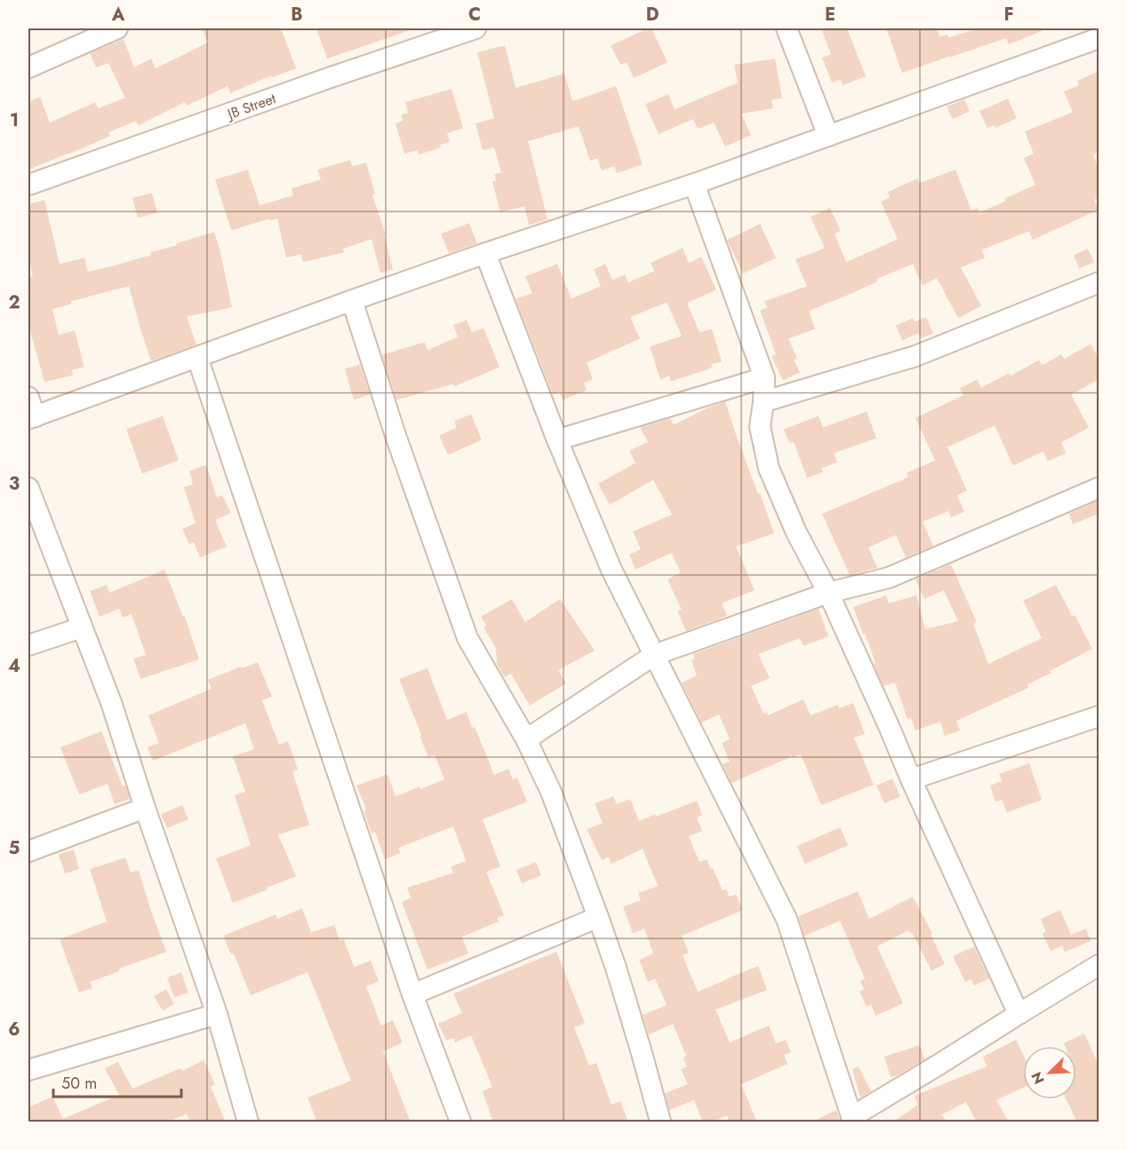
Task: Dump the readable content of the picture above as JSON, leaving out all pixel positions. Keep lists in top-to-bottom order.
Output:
{
  "streets": {
    "street": ["JB Street"]
  },
  "scale_bar": "50 m",
  "north": "bottom left",
  "grid": {
    "columns": [
      "A",
      "B",
      "C",
      "D",
      "E",
      "F"
    ],
    "rows": [
      "1",
      "2",
      "3",
      "4",
      "5",
      "6"
    ]
  }
}
